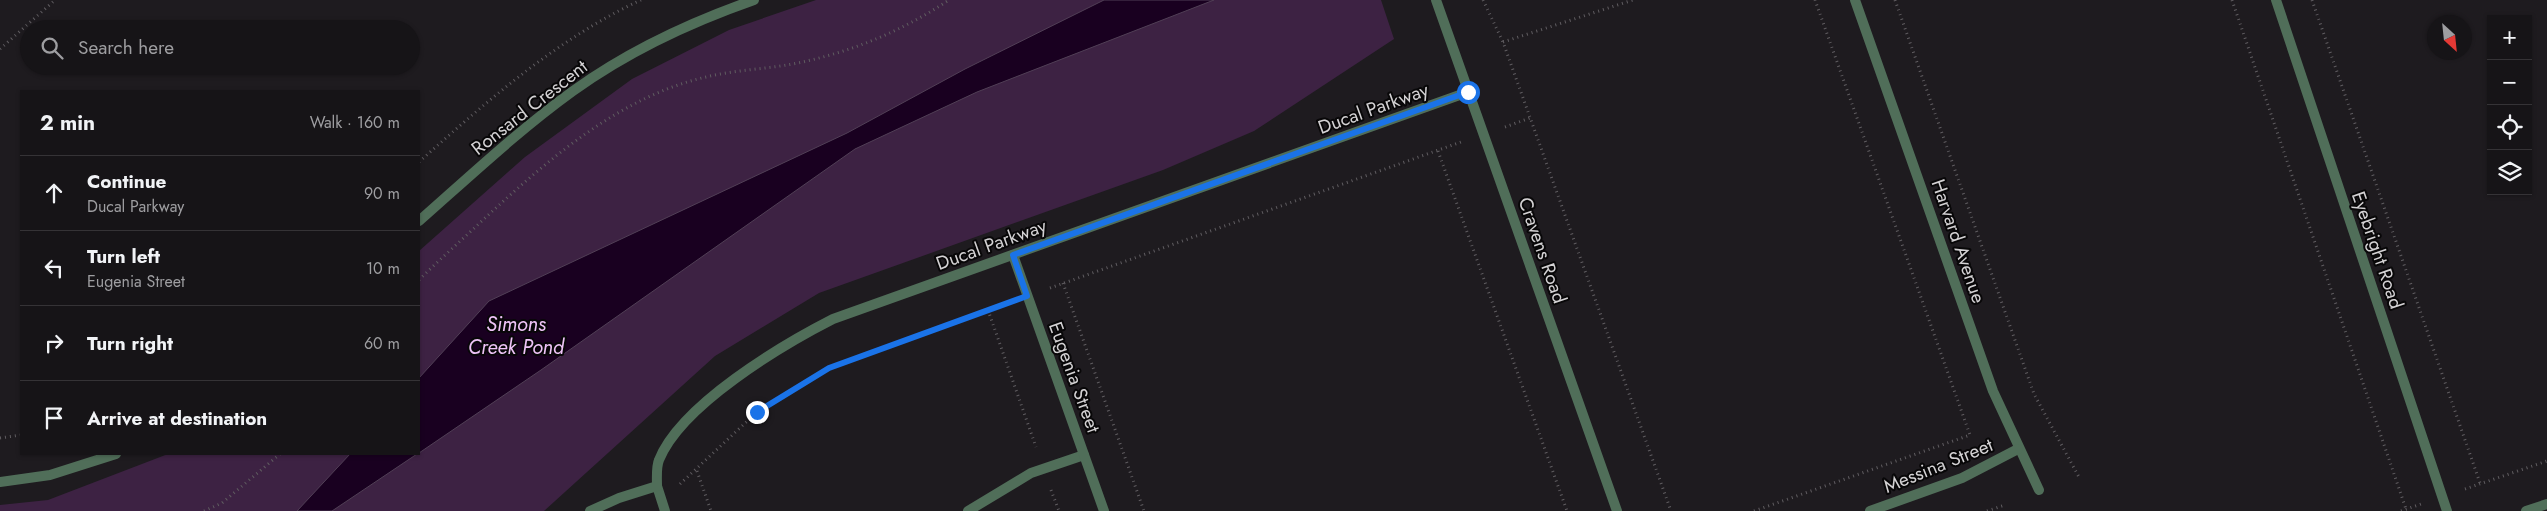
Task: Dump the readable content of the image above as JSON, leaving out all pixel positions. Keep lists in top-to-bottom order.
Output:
{
  "streets": {
    "street": [
      "Ronsard Crescent",
      "Ducal Parkway",
      "Harvard Avenue",
      "Cravens Road",
      "Eyebright Road",
      "Eugenia Street",
      "Messina Street"
    ]
  },
  "crossings": [
    ["Ducal Parkway", "Cravens Road"],
    ["Ducal Parkway", "Eugenia Street"],
    ["Harvard Avenue", "Messina Street"]
  ],
  "water": ["Simons Creek Pond"],
  "north": "bottom right",
  "page": {
    "map_buttons": ["+", "−"],
    "search": "Search here",
    "heading": ["2 min", "Walk · 160 m"],
    "list": [
      ["Continue", "Ducal Parkway", "90 m"],
      ["Turn left", "Eugenia Street", "10 m"],
      ["Turn right", "60 m"],
      "Arrive at destination"
    ]
  }
}
